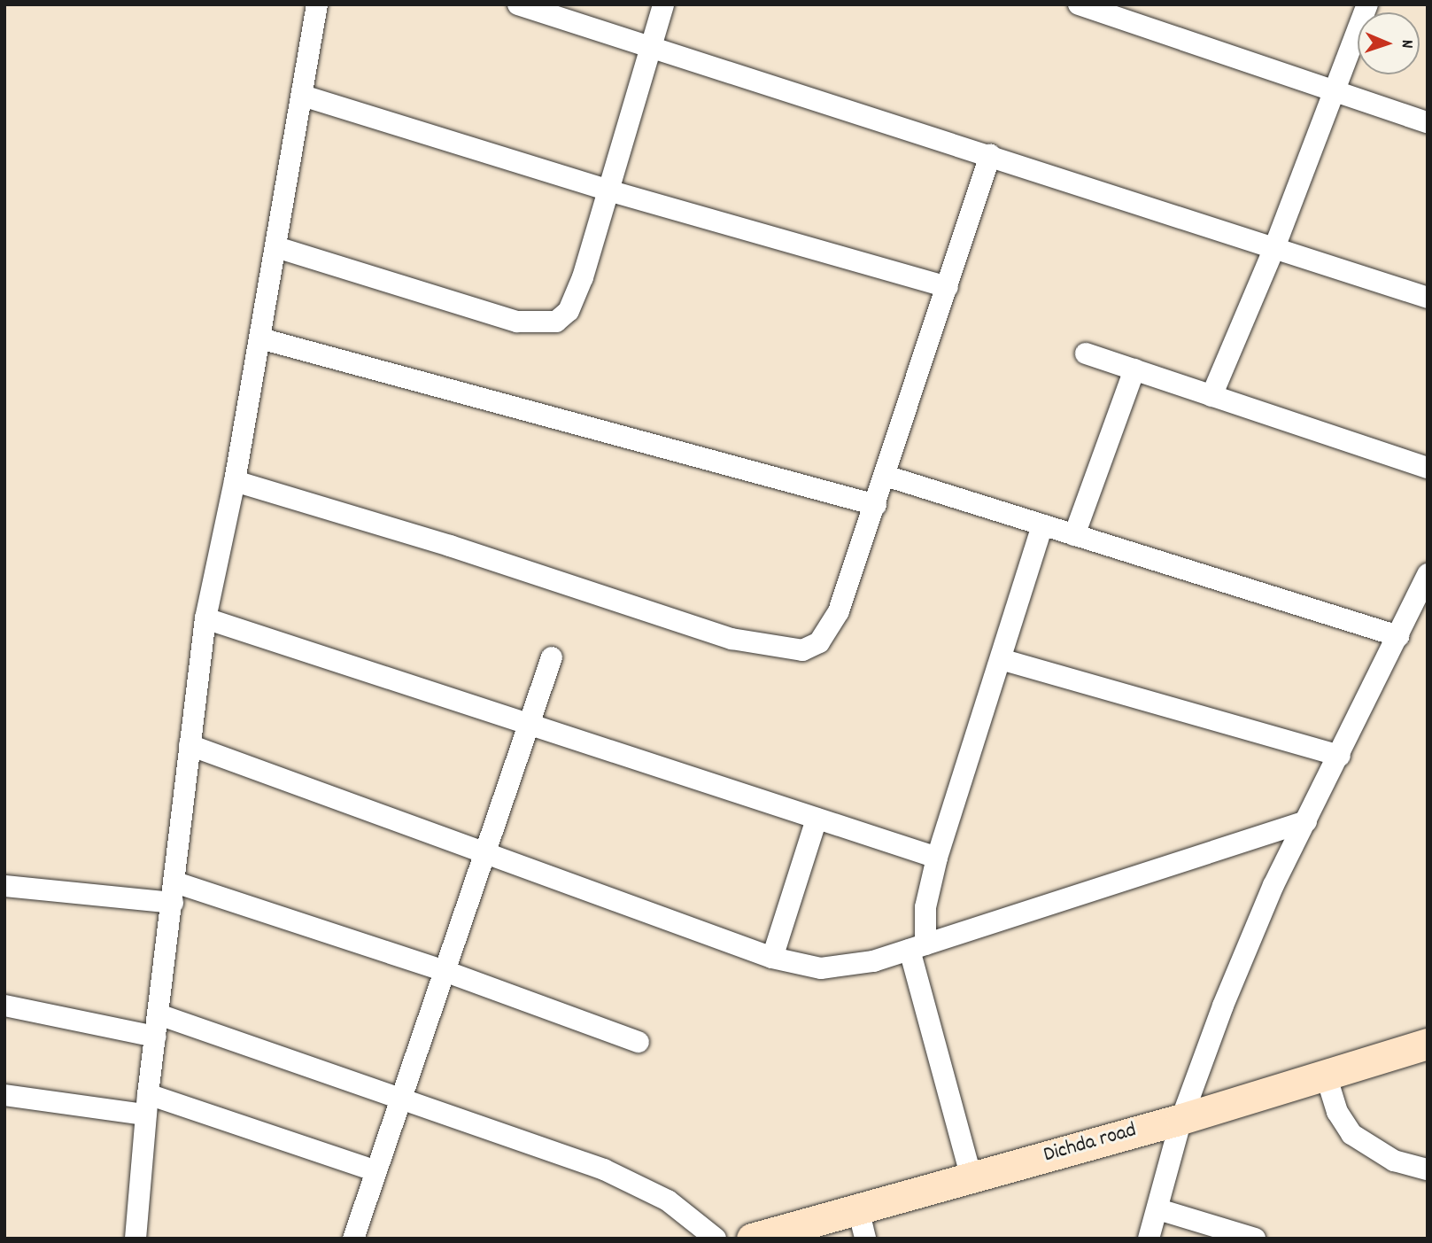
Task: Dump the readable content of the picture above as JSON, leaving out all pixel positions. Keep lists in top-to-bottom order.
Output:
{
  "streets": {
    "main road": ["Dichda road"]
  },
  "north": "right"
}
